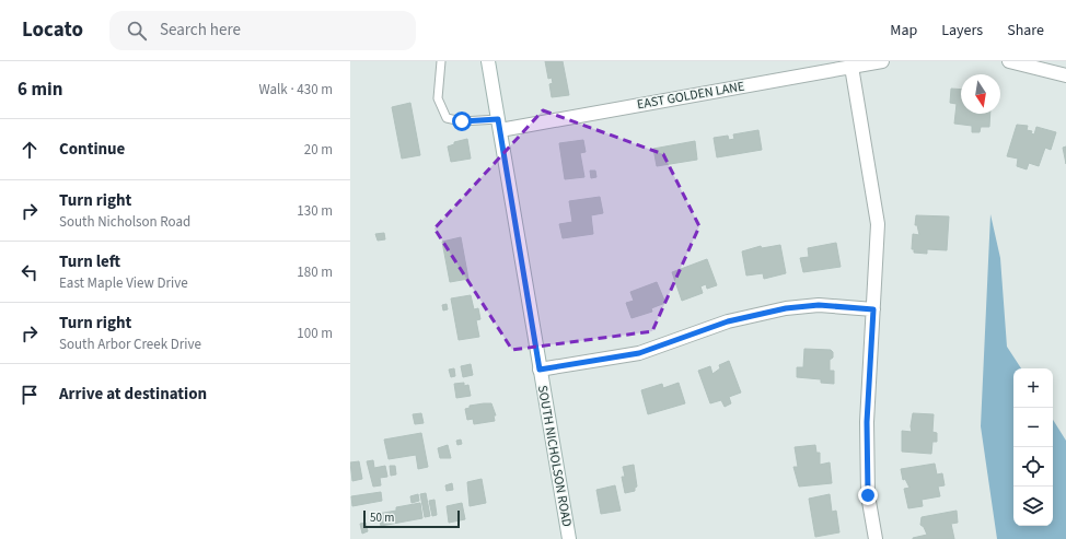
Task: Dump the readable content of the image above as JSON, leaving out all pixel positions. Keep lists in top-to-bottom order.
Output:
{
  "streets": {
    "street": ["EAST GOLDEN LANE", "SOUTH NICHOLSON ROAD"]
  },
  "crossings": [
    ["EAST GOLDEN LANE", "SOUTH NICHOLSON ROAD"]
  ],
  "scale_bar": "50 m",
  "north": "bottom",
  "page": {
    "header": "Locato",
    "search": "Search here",
    "nav": ["Map", "Layers", "Share"],
    "heading": ["6 min", "Walk · 430 m"],
    "list": [
      ["Continue", "20 m"],
      ["Turn right", "South Nicholson Road", "130 m"],
      ["Turn left", "East Maple View Drive", "180 m"],
      ["Turn right", "South Arbor Creek Drive", "100 m"],
      "Arrive at destination"
    ],
    "map_buttons": ["+", "−"],
    "scale": "50 m"
  }
}
